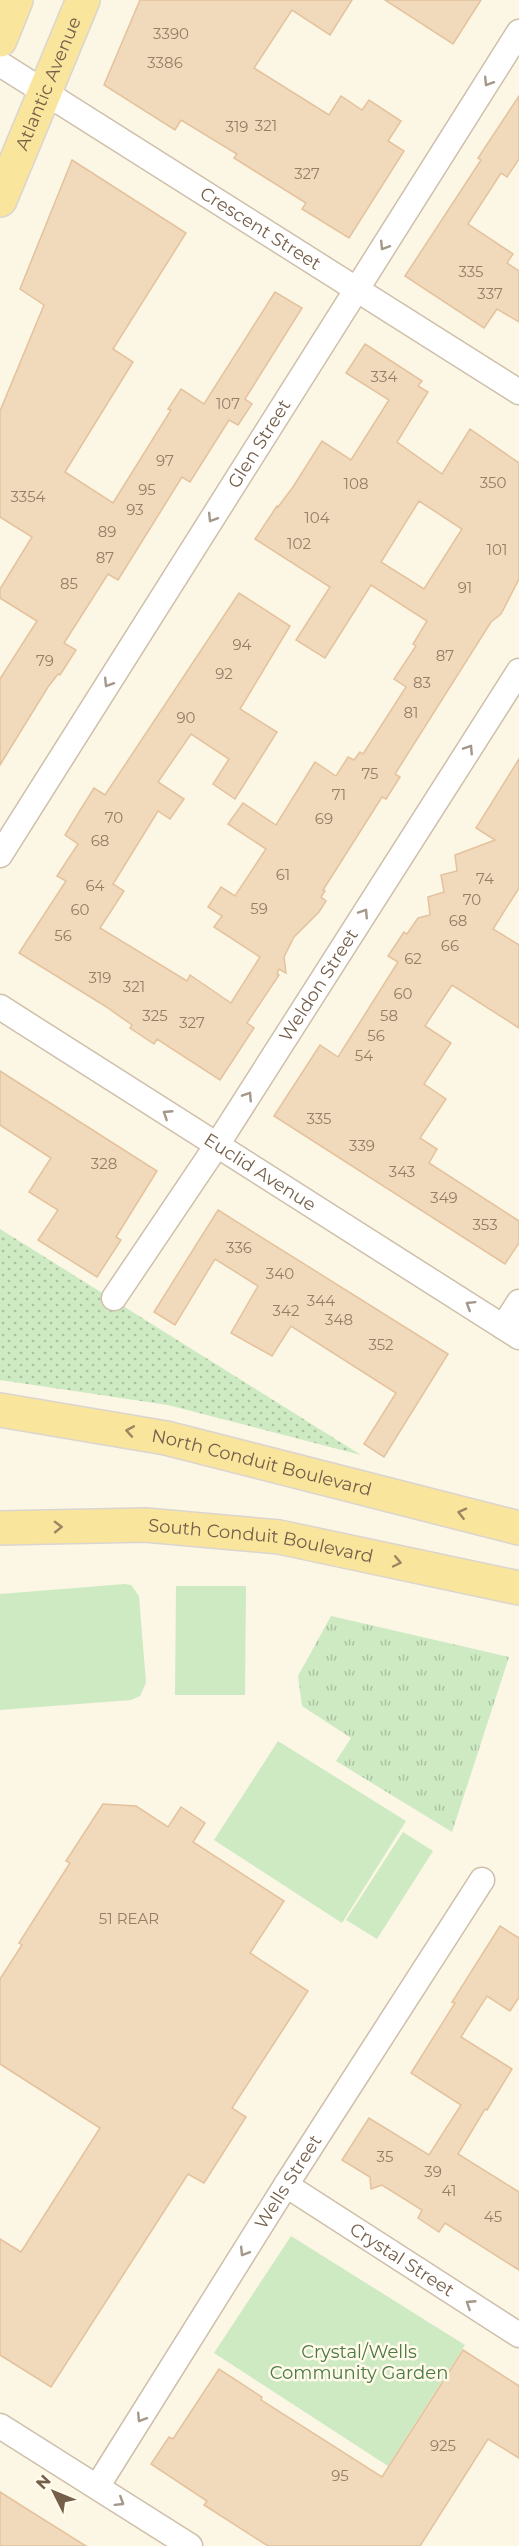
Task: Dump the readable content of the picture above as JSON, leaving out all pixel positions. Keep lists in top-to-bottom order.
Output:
{
  "streets": {
    "main road": ["Atlantic Avenue", "North Conduit Boulevard", "South Conduit Boulevard"],
    "street": [
      "Crescent Street",
      "Glen Street",
      "Weldon Street",
      "Euclid Avenue",
      "Wells Street",
      "Crystal Street"
    ]
  },
  "crossings": [
    ["Atlantic Avenue", "Crescent Street"],
    ["Crescent Street", "Glen Street"],
    ["Weldon Street", "Euclid Avenue"],
    ["Wells Street", "Crystal Street"]
  ],
  "one_way": [
    "Glen Street",
    "Weldon Street",
    "Euclid Avenue",
    "North Conduit Boulevard",
    "South Conduit Boulevard",
    "Wells Street",
    "Crystal Street"
  ],
  "parks": ["Crystal/Wells Community Garden"],
  "house_numbers": [
    "3390",
    "3386",
    "321",
    "319",
    "327",
    "335",
    "337",
    "334",
    "107",
    "97",
    "350",
    "108",
    "95",
    "3354",
    "93",
    "104",
    "89",
    "102",
    "101",
    "87",
    "85",
    "91",
    "94",
    "87",
    "79",
    "92",
    "83",
    "81",
    "90",
    "75",
    "71",
    "70",
    "69",
    "68",
    "61",
    "74",
    "64",
    "70",
    "59",
    "60",
    "68",
    "56",
    "66",
    "62",
    "319",
    "321",
    "60",
    "325",
    "58",
    "327",
    "56",
    "54",
    "335",
    "339",
    "328",
    "343",
    "349",
    "353",
    "336",
    "340",
    "344",
    "342",
    "348",
    "352",
    "51 REAR",
    "35",
    "39",
    "41",
    "45",
    "925",
    "95"
  ],
  "north": "top left"
}
